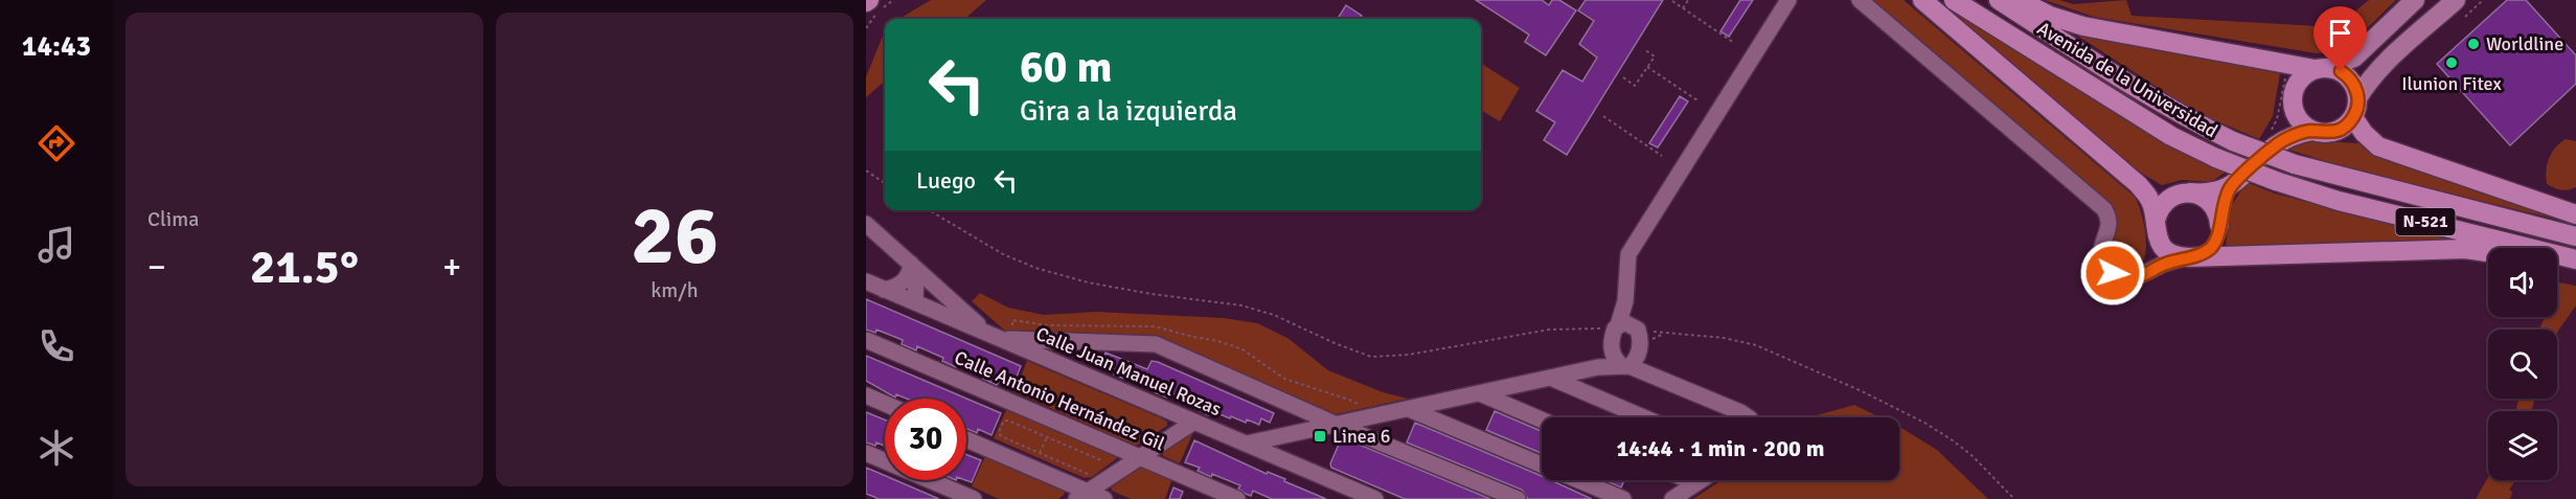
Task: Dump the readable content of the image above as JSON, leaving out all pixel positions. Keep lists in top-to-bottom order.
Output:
{
  "streets": {
    "highway": ["Avenida de la Universidad", "N-521"],
    "street": ["Calle Juan Manuel Rozas", "Calle Antonio Hernández Gil"]
  },
  "places": {
    "other": ["Worldline", "Ilunion Fitex"],
    "transit": ["Linea 6"]
  },
  "page": {
    "tabs": "14:43",
    "tile": [
      "Clima",
      ["26", "km/h"]
    ],
    "turn": ["60 m", "Gira a la izquierda"],
    "then": "Luego",
    "heat": ["−", "21.5°", "+"],
    "limit": "30",
    "trip": "14:44 · 1 min · 200 m"
  }
}
